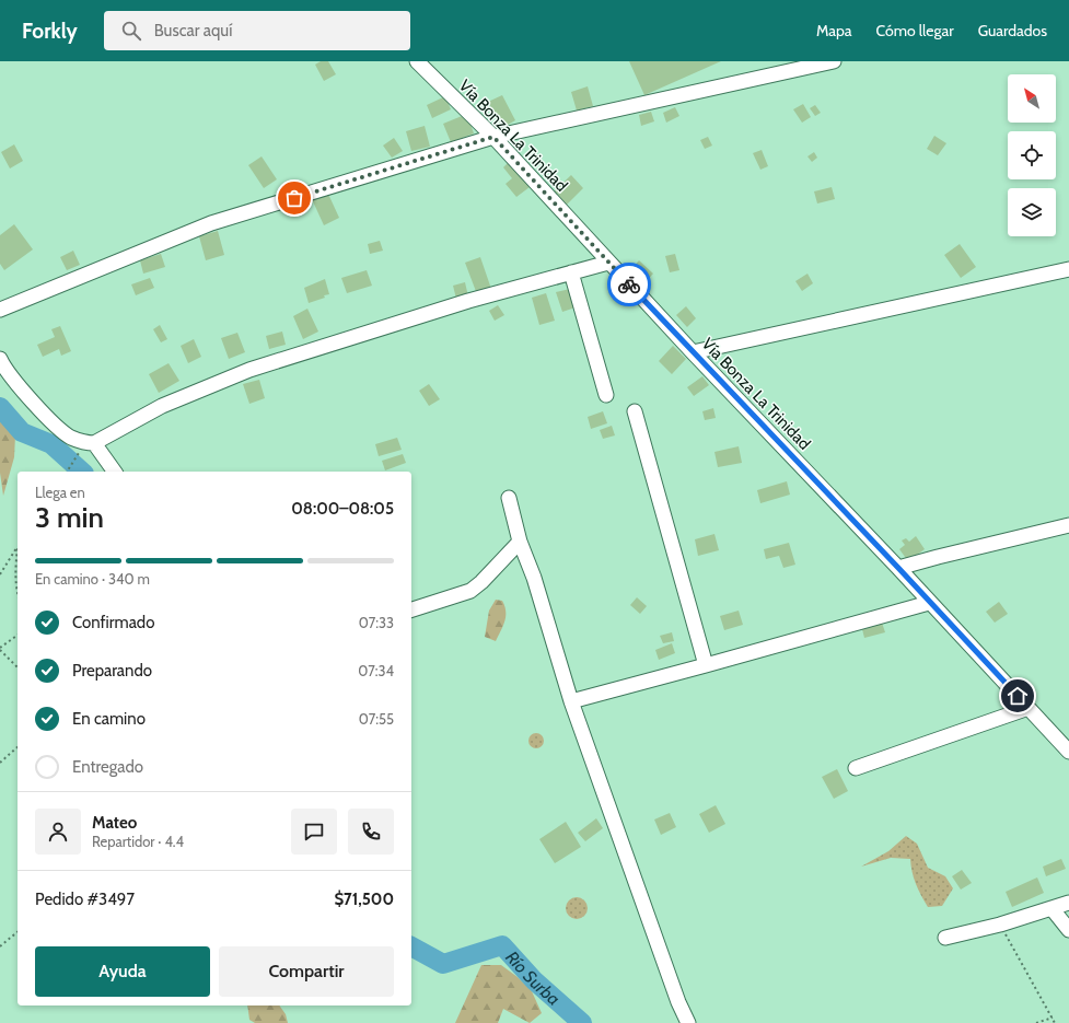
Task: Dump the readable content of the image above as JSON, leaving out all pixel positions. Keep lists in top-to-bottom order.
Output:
{
  "streets": {
    "street": ["Vía Bonza La Trinidad"]
  },
  "water": ["Río Surba"],
  "north": "top left",
  "page": {
    "header": "Forkly",
    "search": "Buscar aquí",
    "nav": ["Mapa", "Cómo llegar", "Guardados"],
    "heading": ["3 min", "Llega en", "08:00–08:05"],
    "panel": [
      "Mateo",
      "Repartidor · 4.4",
      "Pedido #3497",
      "$71,500"
    ],
    "bar": "En camino · 340 m",
    "list": [
      ["Confirmado", "07:33"],
      ["Preparando", "07:34"],
      ["En camino", "07:55"],
      "Entregado"
    ],
    "buttons": ["Ayuda", "Compartir"]
  }
}
